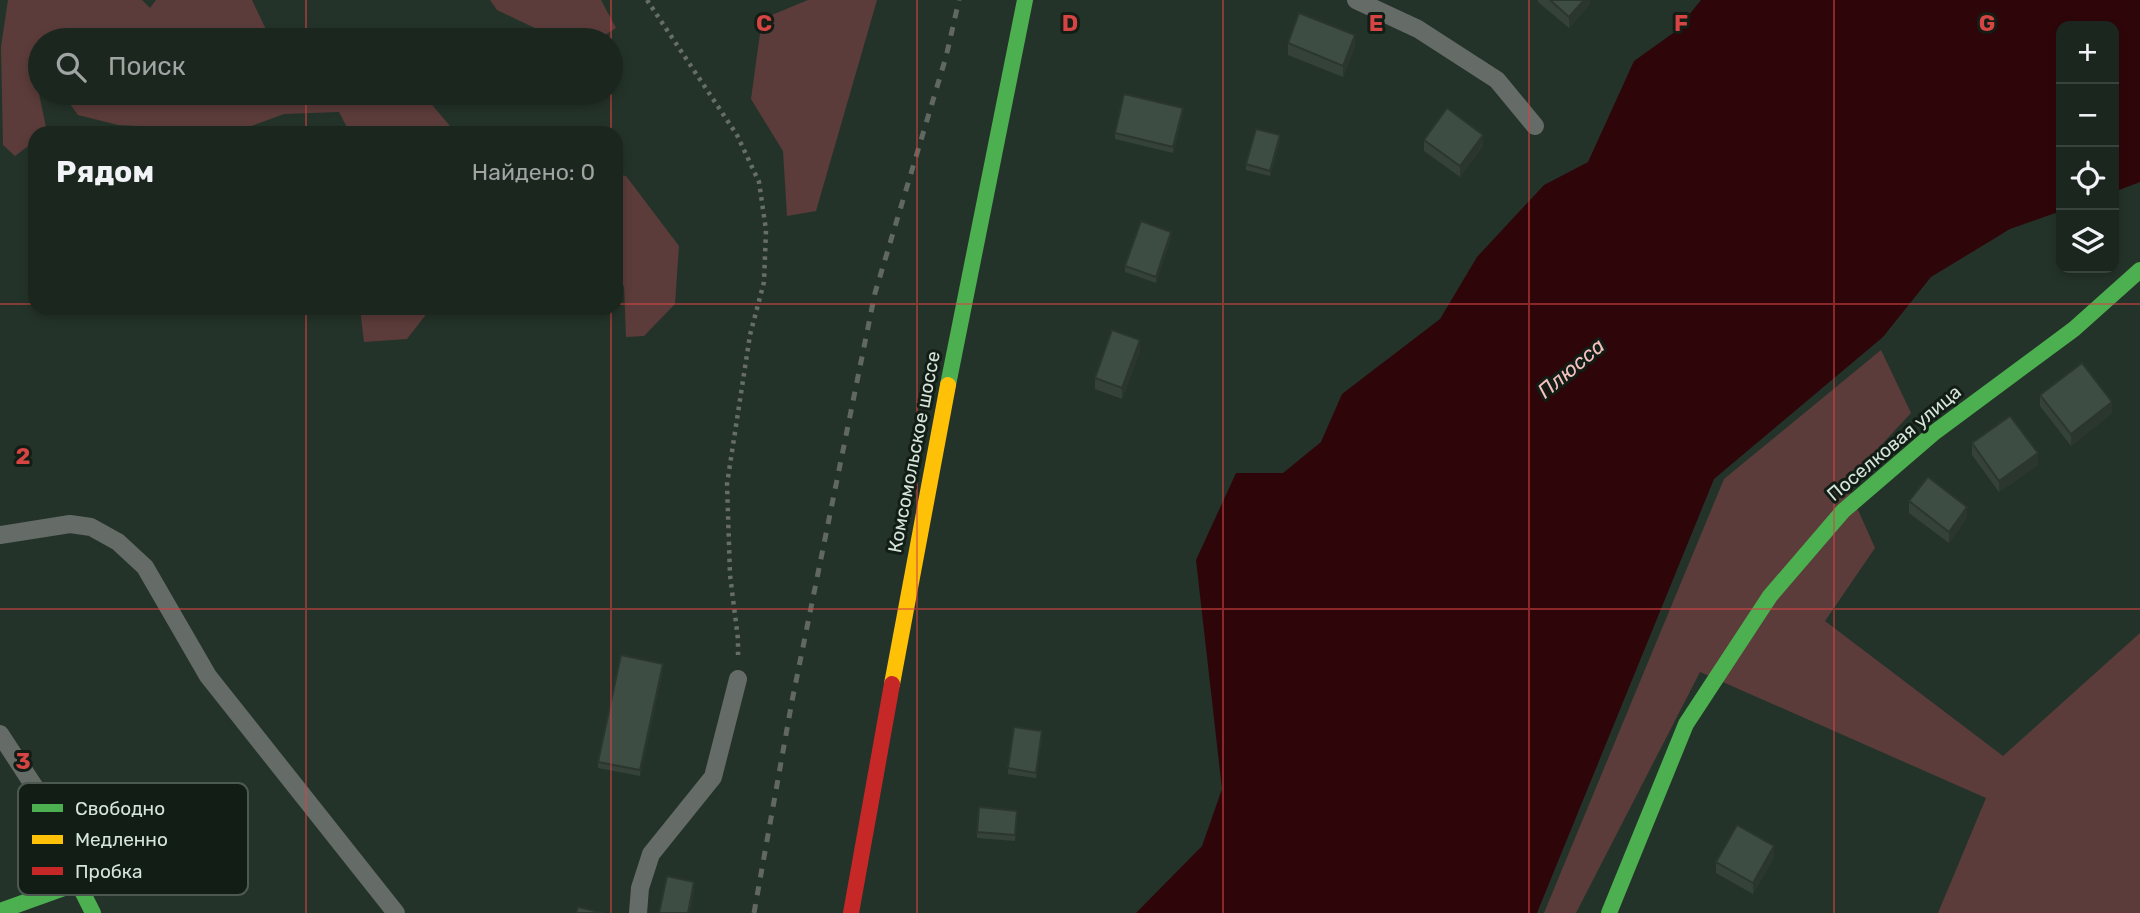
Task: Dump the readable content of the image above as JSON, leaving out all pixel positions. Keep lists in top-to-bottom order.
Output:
{
  "streets": {
    "street": ["Поселковая улица", "Комсомольское шоссе"]
  },
  "water": ["Плюсса"],
  "legend": ["Свободно", "Медленно", "Пробка"],
  "page": {
    "map_buttons": ["+", "−"],
    "search": "Поиск",
    "heading": ["Рядом", "Найдено: 0"]
  },
  "grid": {
    "columns": [
      "C",
      "D",
      "E",
      "F",
      "G"
    ],
    "rows": ["2", "3"]
  }
}
